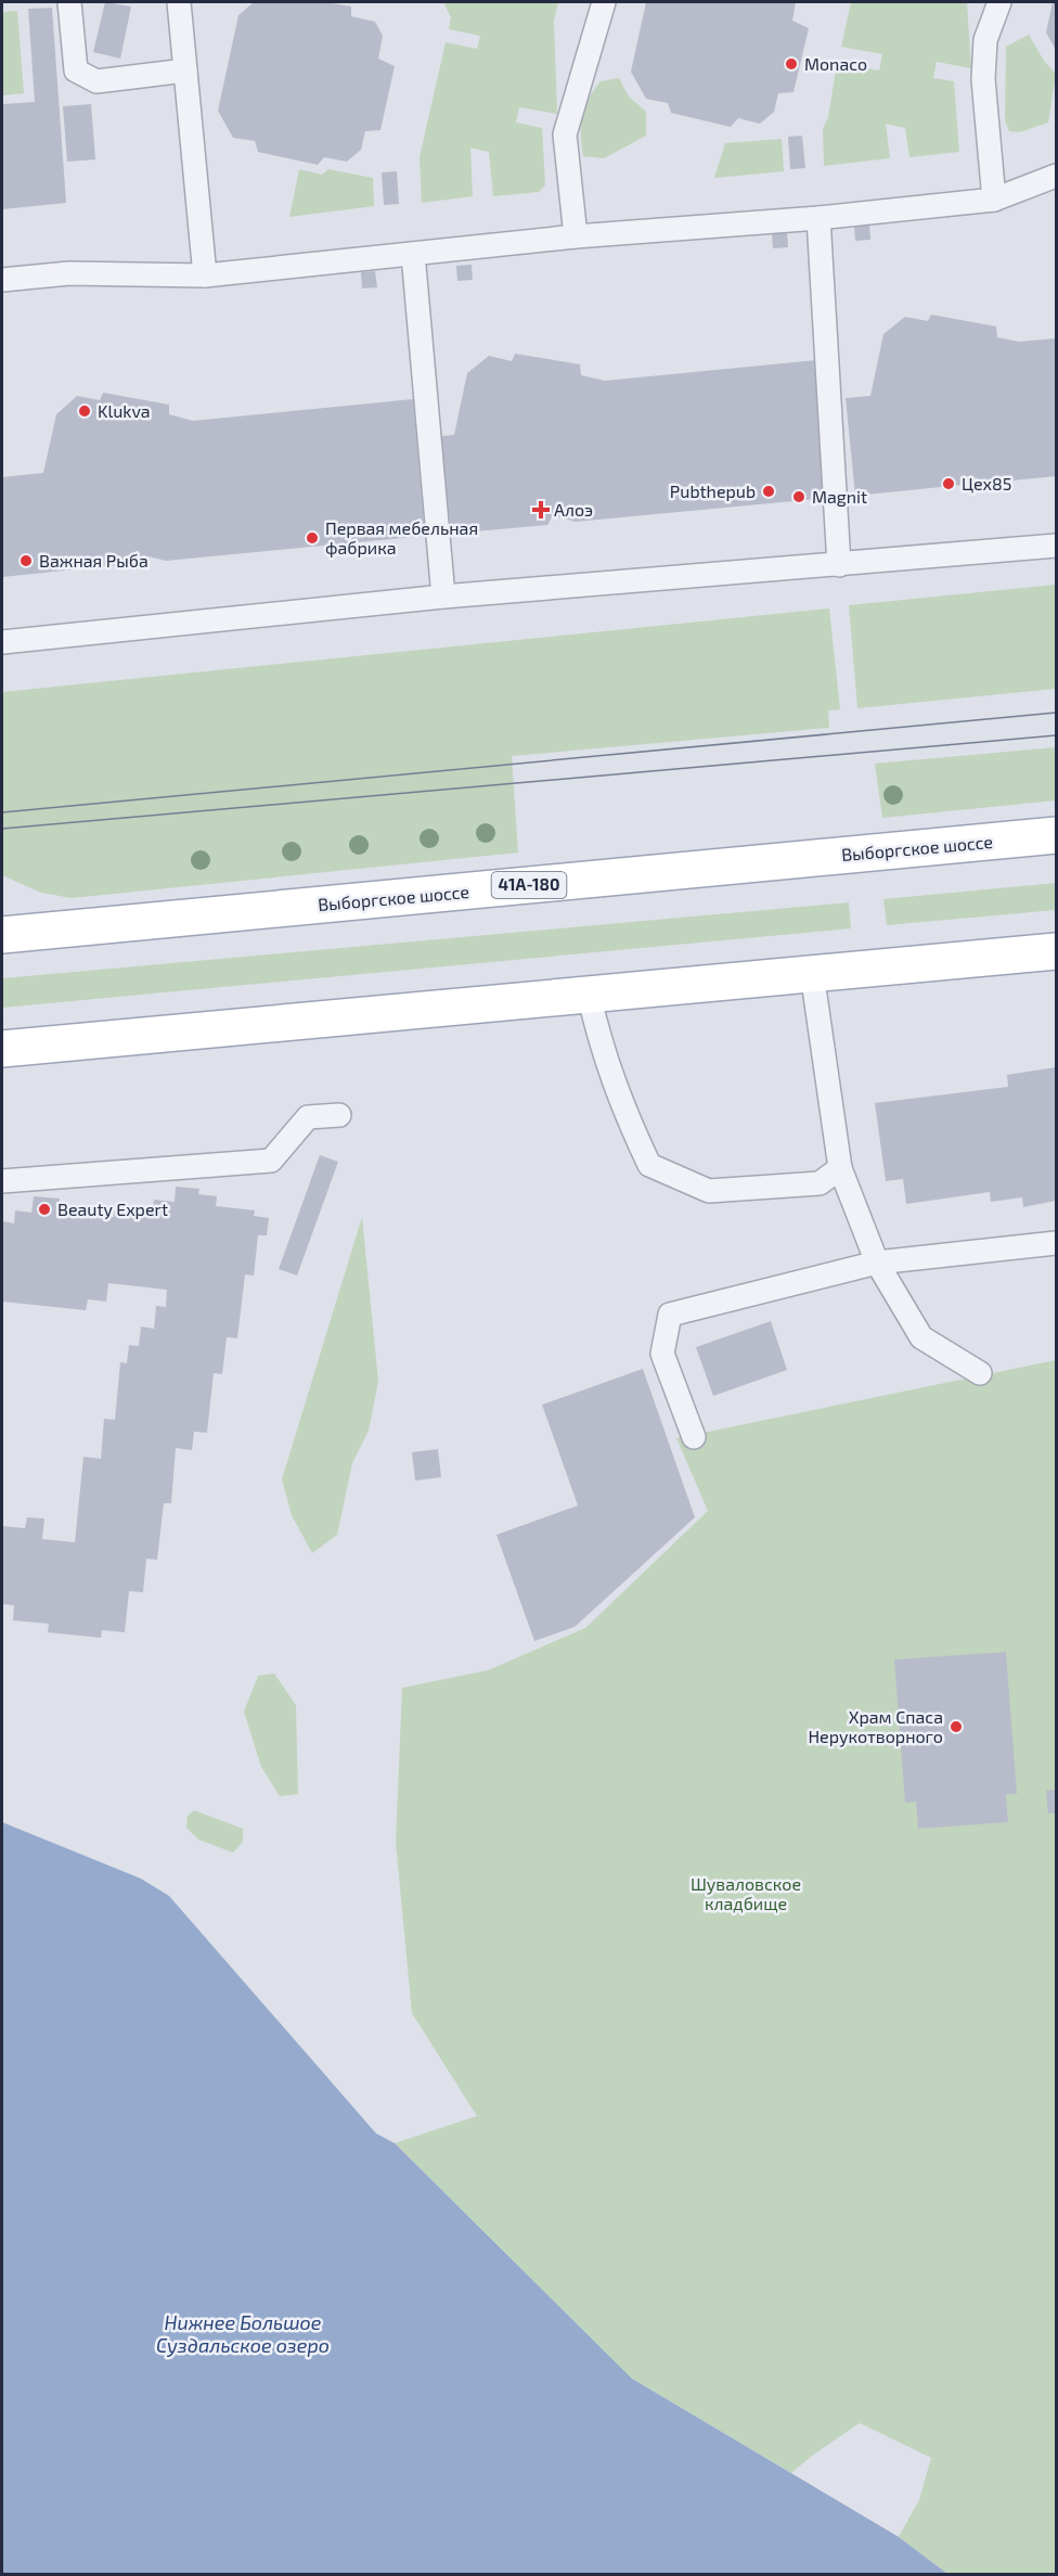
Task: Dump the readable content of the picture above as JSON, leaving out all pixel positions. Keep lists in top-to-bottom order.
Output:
{
  "streets": {
    "main road": ["Выборгское шоссе", "41А-180"]
  },
  "water": ["Нижнее Большое Суздальское озеро"],
  "parks": ["Шуваловское кладбище"],
  "places": {
    "other": [
      "Monaco",
      "Klukva",
      "Цех85",
      "Pubthepub",
      "Magnit",
      "Первая мебельная фабрика",
      "Важная Рыба",
      "Beauty Expert",
      "Храм Спаса Нерукотворного"
    ],
    "health": ["Алоэ"]
  }
}
